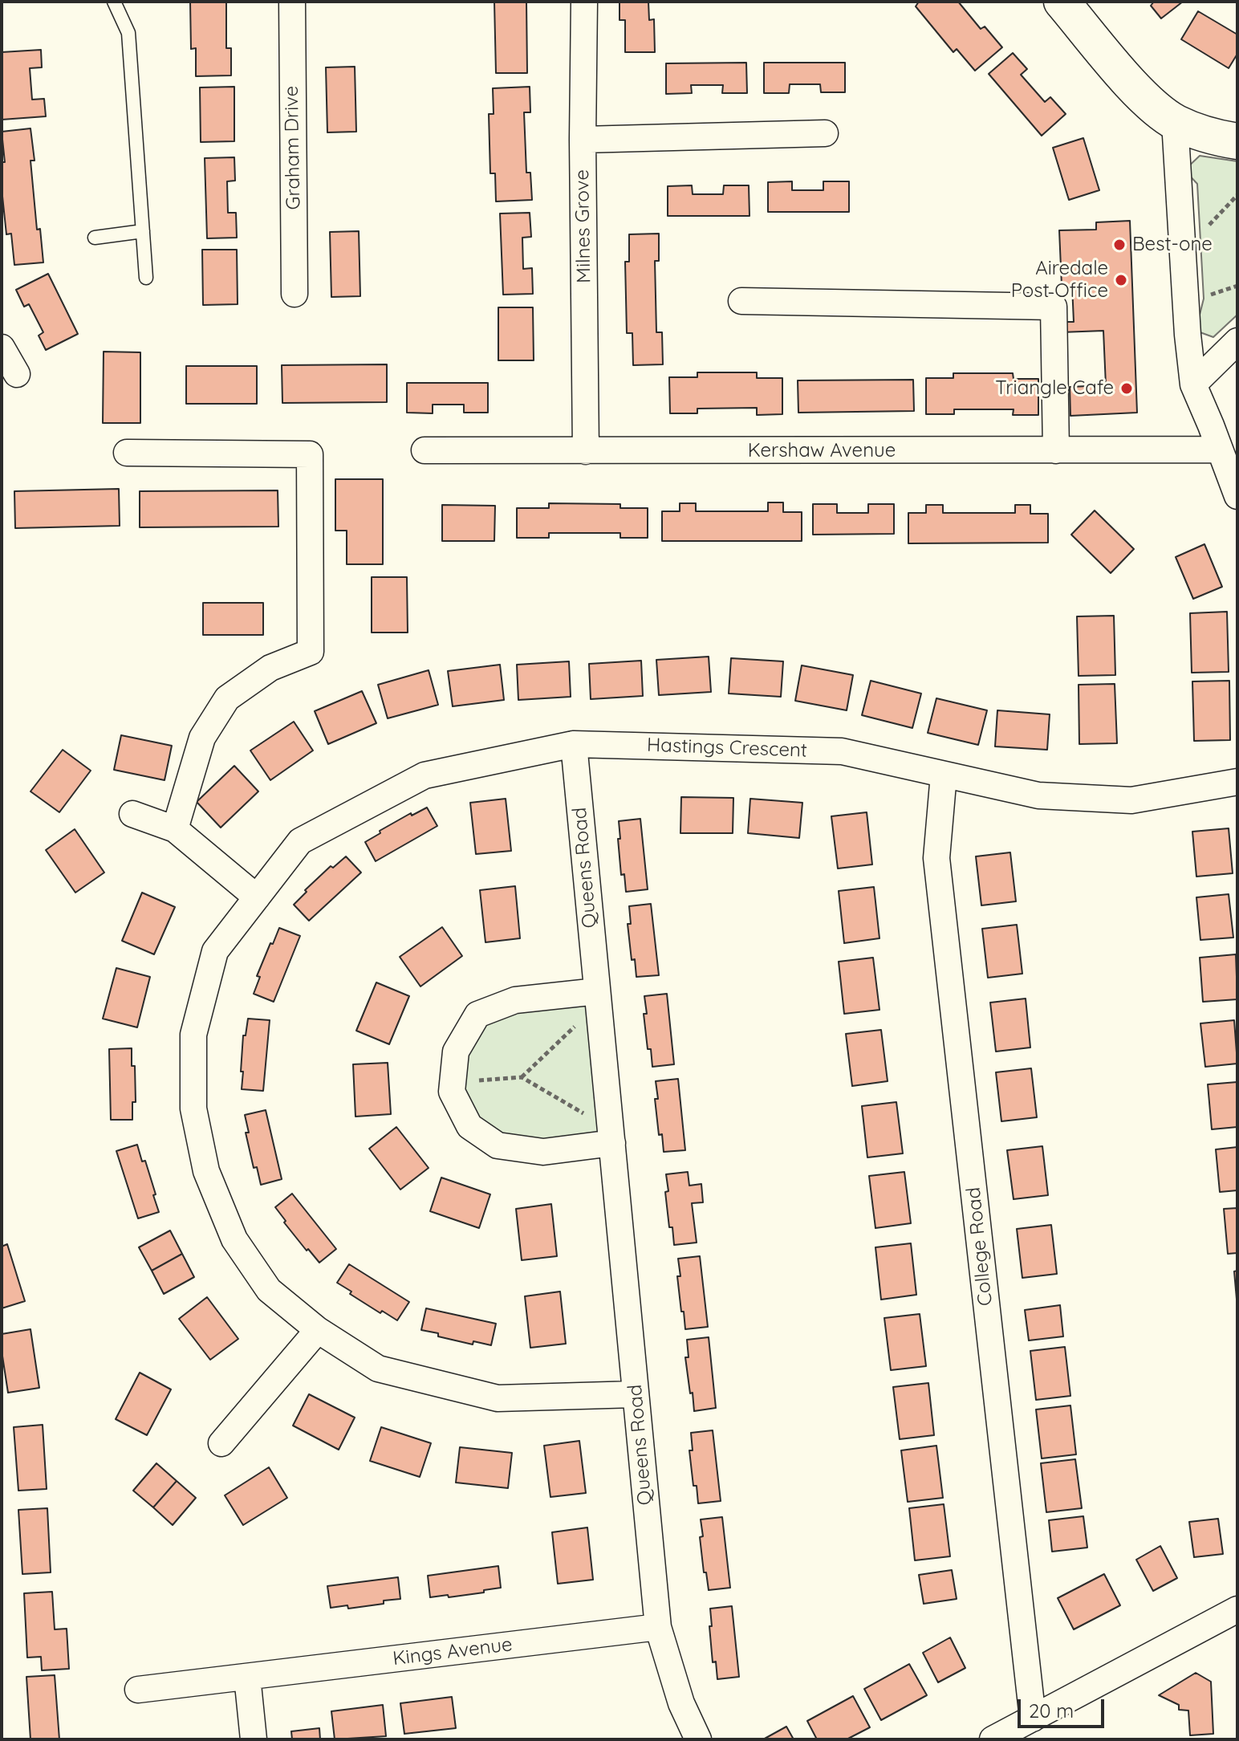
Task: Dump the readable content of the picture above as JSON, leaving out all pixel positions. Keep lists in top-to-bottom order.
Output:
{
  "streets": {
    "street": [
      "Graham Drive",
      "Milnes Grove",
      "Kershaw Avenue",
      "Hastings Crescent",
      "Queens Road",
      "College Road",
      "Kings Avenue"
    ]
  },
  "crossings": [
    ["Milnes Grove", "Kershaw Avenue"],
    ["Hastings Crescent", "Queens Road"],
    ["Hastings Crescent", "College Road"],
    ["Queens Road", "Kings Avenue"]
  ],
  "places": ["Best-one", "Airedale Post Office", "Triangle Cafe"],
  "scale_bar": "20 m"
}
